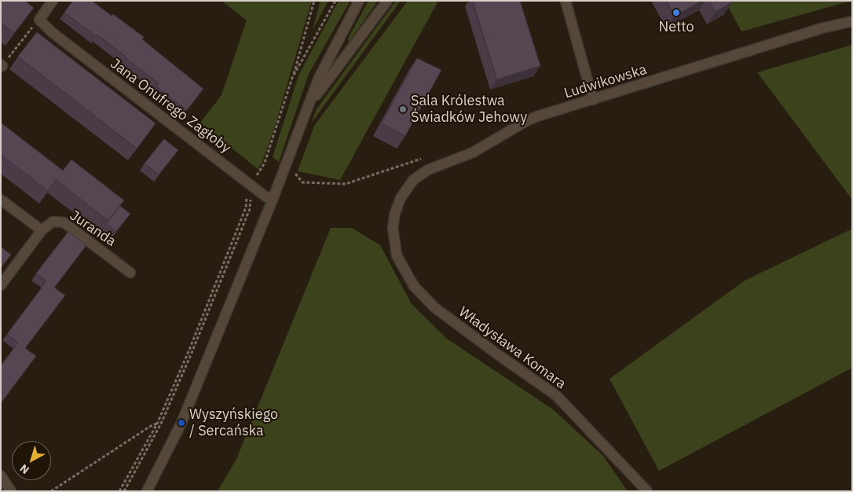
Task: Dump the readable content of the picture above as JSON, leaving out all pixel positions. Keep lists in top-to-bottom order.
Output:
{
  "streets": {
    "street": [
      "Ludwikowska",
      "Jana Onufrego Zagłoby",
      "Juranda",
      "Władysława Komara"
    ]
  },
  "crossings": [
    ["Ludwikowska", "Władysława Komara"]
  ],
  "places": ["Netto", "Sala Królestwa Świadków Jehowy", "Wyszyńskiego / Sercańska"],
  "north": "bottom left"
}
